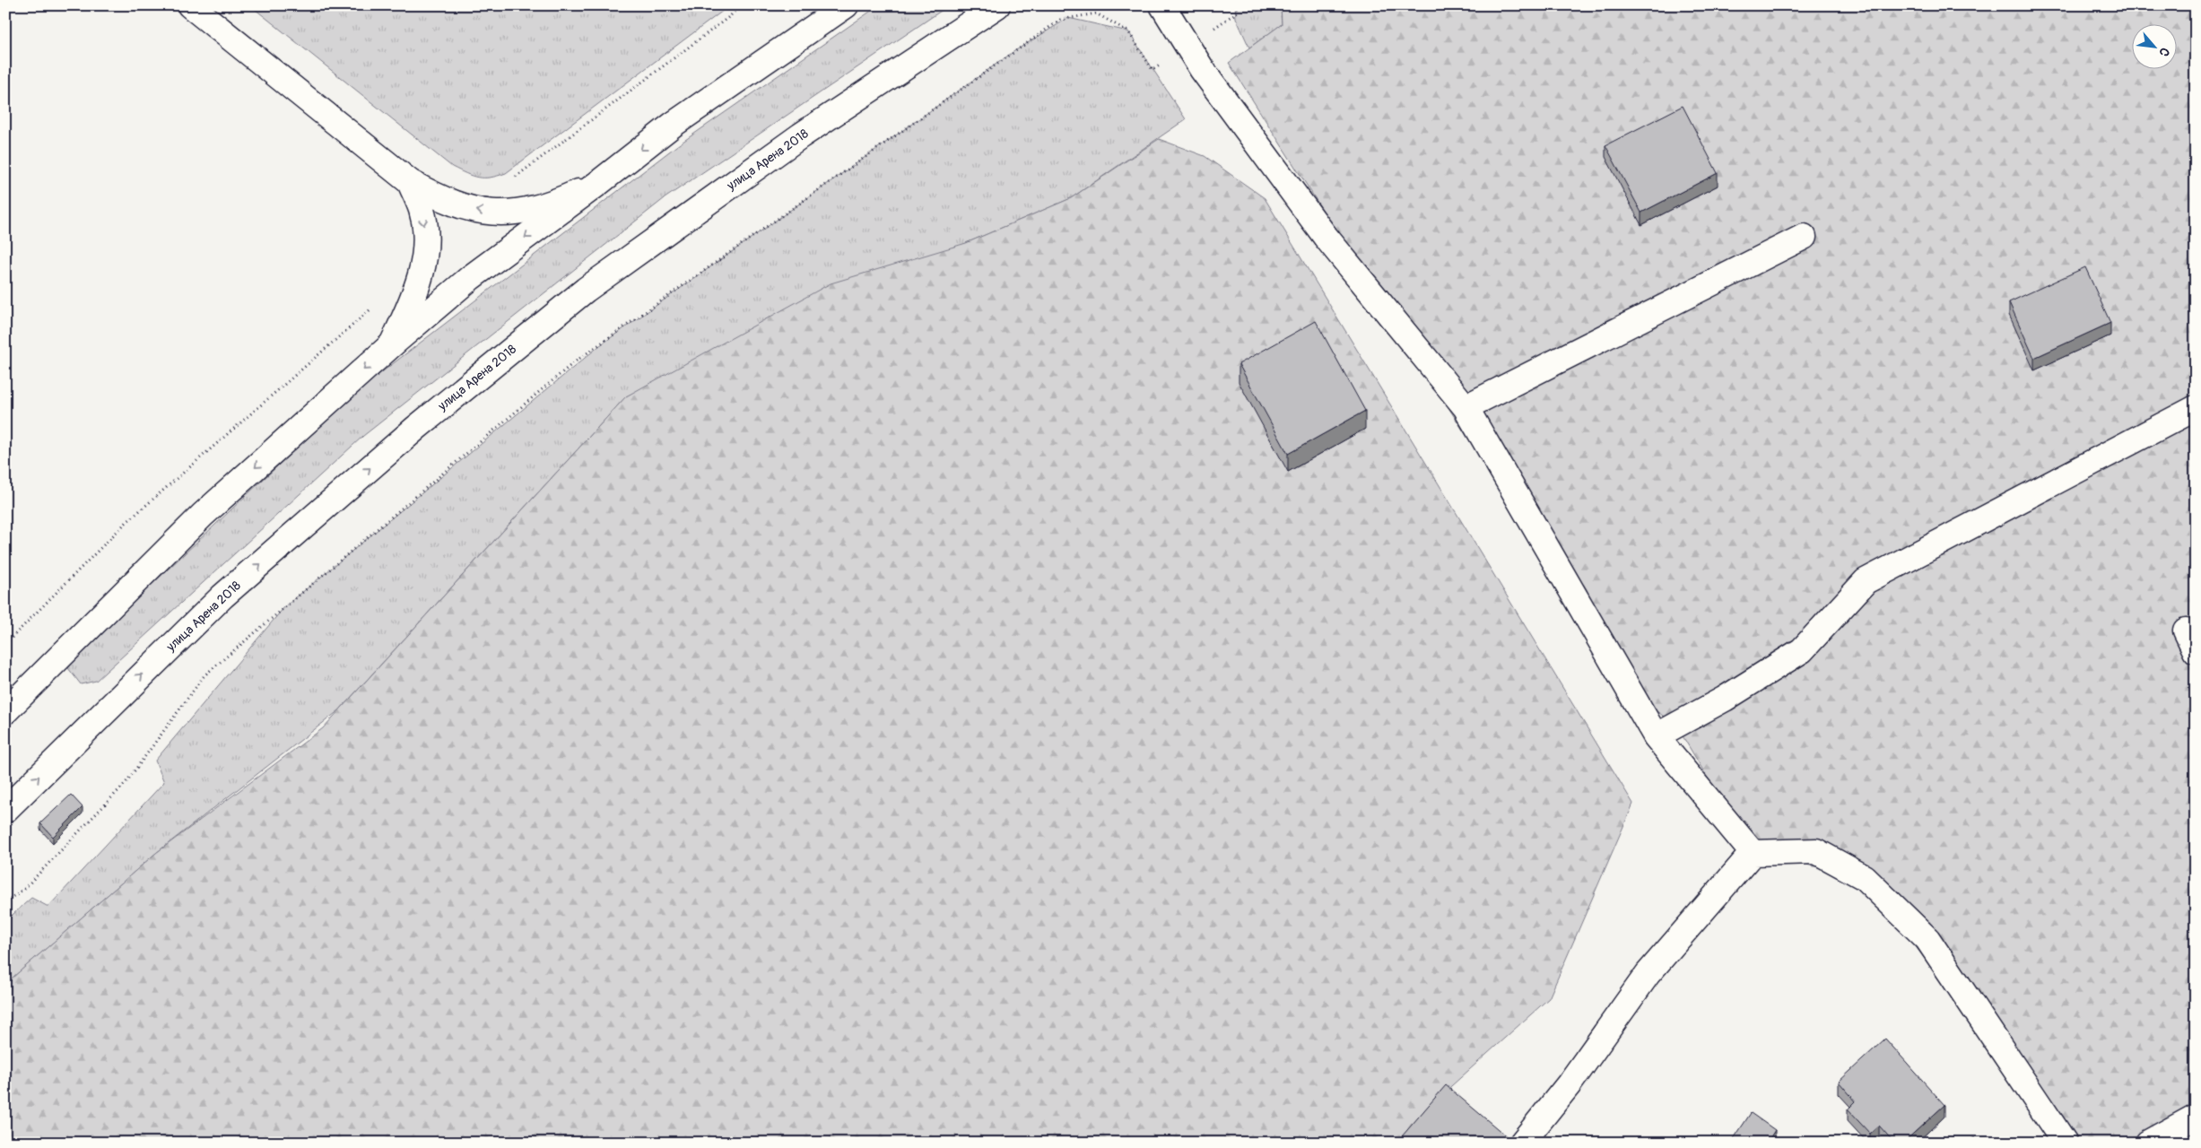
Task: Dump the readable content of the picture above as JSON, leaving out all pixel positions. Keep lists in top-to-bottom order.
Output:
{
  "streets": {
    "main road": ["улица Арена 2018"]
  },
  "north": "bottom right"
}
